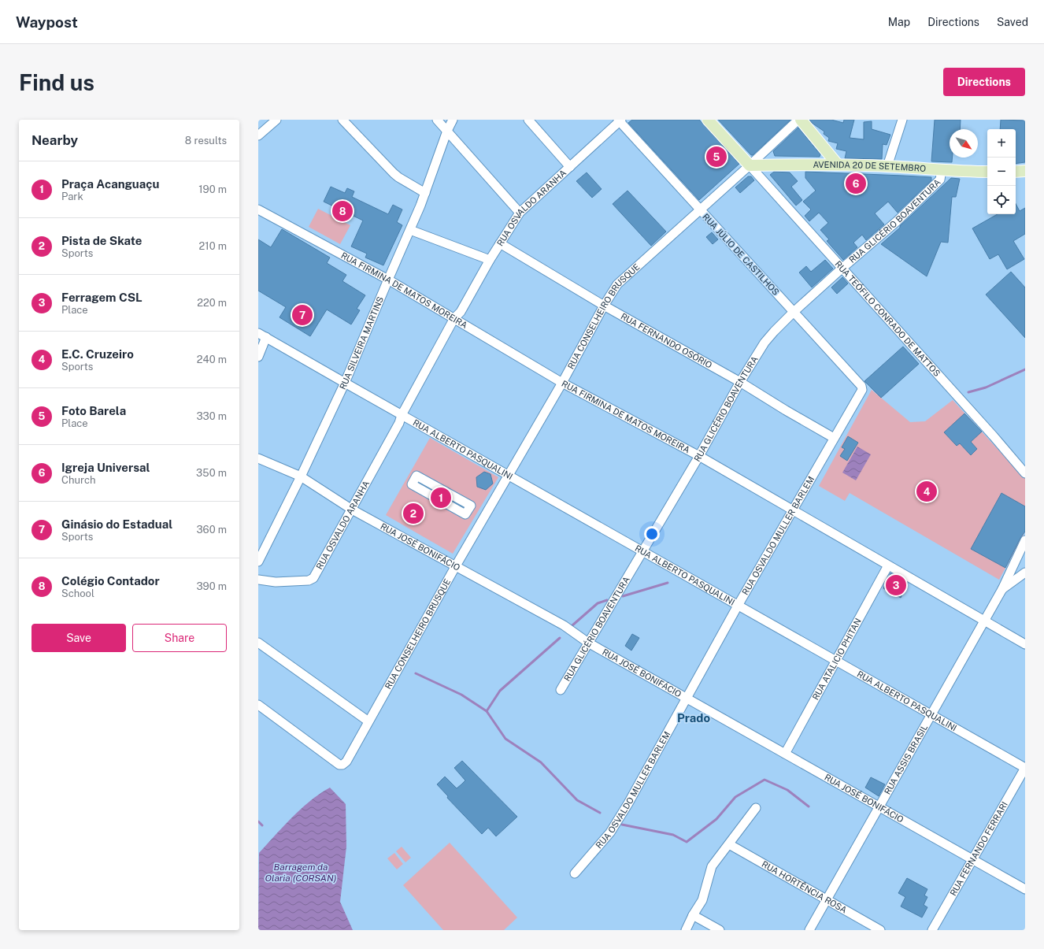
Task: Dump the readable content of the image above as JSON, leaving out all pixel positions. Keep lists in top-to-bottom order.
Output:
{
  "streets": {
    "main road": ["AVENIDA 20 DE SETEMBRO"],
    "street": [
      "RUA OSVALDO ARANHA",
      "RUA GLICÉRIO BOAVENTURA",
      "RUA JÚLIO DE CASTILHOS",
      "RUA FIRMINA DE MATOS MOREIRA",
      "RUA CONSELHEIRO BRUSQUE",
      "RUA TEÓFILO CONRADO DE MATTOS",
      "RUA FERNANDO OSÓRIO",
      "RUA SILVEIRA MARTINS",
      "RUA ALBERTO PASQUALINI",
      "RUA OSVALDO MULLER BARLEM",
      "RUA JOSÉ BONIFÁCIO",
      "RUA ATALICIO PHITAN",
      "RUA ASSIS BRASIL",
      "RUA FERNANDO FERRARI",
      "RUA HORTÊNCIA ROSA"
    ]
  },
  "crossings": [
    ["AVENIDA 20 DE SETEMBRO", "RUA GLICÉRIO BOAVENTURA"],
    ["AVENIDA 20 DE SETEMBRO", "RUA CONSELHEIRO BRUSQUE"],
    ["AVENIDA 20 DE SETEMBRO", "RUA TEÓFILO CONRADO DE MATTOS"],
    ["RUA OSVALDO ARANHA", "RUA JÚLIO DE CASTILHOS"],
    ["RUA OSVALDO ARANHA", "RUA FIRMINA DE MATOS MOREIRA"],
    ["RUA OSVALDO ARANHA", "RUA FERNANDO OSÓRIO"],
    ["RUA OSVALDO ARANHA", "RUA ALBERTO PASQUALINI"],
    ["RUA OSVALDO ARANHA", "RUA JOSÉ BONIFÁCIO"],
    ["RUA GLICÉRIO BOAVENTURA", "RUA JÚLIO DE CASTILHOS"],
    ["RUA GLICÉRIO BOAVENTURA", "RUA FIRMINA DE MATOS MOREIRA"],
    ["RUA GLICÉRIO BOAVENTURA", "RUA TEÓFILO CONRADO DE MATTOS"],
    ["RUA GLICÉRIO BOAVENTURA", "RUA FERNANDO OSÓRIO"],
    ["RUA GLICÉRIO BOAVENTURA", "RUA ALBERTO PASQUALINI"],
    ["RUA GLICÉRIO BOAVENTURA", "RUA JOSÉ BONIFÁCIO"],
    ["RUA JÚLIO DE CASTILHOS", "RUA CONSELHEIRO BRUSQUE"],
    ["RUA JÚLIO DE CASTILHOS", "RUA OSVALDO MULLER BARLEM"],
    ["RUA FIRMINA DE MATOS MOREIRA", "RUA CONSELHEIRO BRUSQUE"],
    ["RUA FIRMINA DE MATOS MOREIRA", "RUA SILVEIRA MARTINS"],
    ["RUA FIRMINA DE MATOS MOREIRA", "RUA OSVALDO MULLER BARLEM"],
    ["RUA FIRMINA DE MATOS MOREIRA", "RUA ATALICIO PHITAN"],
    ["RUA FIRMINA DE MATOS MOREIRA", "RUA ASSIS BRASIL"],
    ["RUA CONSELHEIRO BRUSQUE", "RUA TEÓFILO CONRADO DE MATTOS"],
    ["RUA CONSELHEIRO BRUSQUE", "RUA FERNANDO OSÓRIO"],
    ["RUA CONSELHEIRO BRUSQUE", "RUA ALBERTO PASQUALINI"],
    ["RUA CONSELHEIRO BRUSQUE", "RUA JOSÉ BONIFÁCIO"],
    ["RUA FERNANDO OSÓRIO", "RUA OSVALDO MULLER BARLEM"],
    ["RUA SILVEIRA MARTINS", "RUA ALBERTO PASQUALINI"],
    ["RUA SILVEIRA MARTINS", "RUA JOSÉ BONIFÁCIO"],
    ["RUA ALBERTO PASQUALINI", "RUA OSVALDO MULLER BARLEM"],
    ["RUA ALBERTO PASQUALINI", "RUA ATALICIO PHITAN"],
    ["RUA ALBERTO PASQUALINI", "RUA ASSIS BRASIL"],
    ["RUA ALBERTO PASQUALINI", "RUA FERNANDO FERRARI"],
    ["RUA OSVALDO MULLER BARLEM", "RUA JOSÉ BONIFÁCIO"],
    ["RUA JOSÉ BONIFÁCIO", "RUA ATALICIO PHITAN"],
    ["RUA JOSÉ BONIFÁCIO", "RUA ASSIS BRASIL"],
    ["RUA JOSÉ BONIFÁCIO", "RUA FERNANDO FERRARI"],
    ["RUA ASSIS BRASIL", "RUA HORTÊNCIA ROSA"]
  ],
  "districts": ["Prado"],
  "water": ["Barragem da Olaria (CORSAN)"],
  "north": "bottom right",
  "page": {
    "header": "Waypost",
    "nav": ["Map", "Directions", "Saved"],
    "buttons": [
      "Directions",
      ["Save", "Share"]
    ],
    "title": "Find us",
    "heading": ["Nearby", "8 results"],
    "map_buttons": ["+", "−"],
    "pins": [
      "5",
      "6",
      "8",
      "7",
      "4",
      "1",
      "2",
      "3"
    ],
    "list": [
      {
        "mark": "1",
        "name": "Praça Acanguaçu",
        "note": "Park",
        "value": "190 m"
      },
      {
        "mark": "2",
        "name": "Pista de Skate",
        "note": "Sports",
        "value": "210 m"
      },
      {
        "mark": "3",
        "name": "Ferragem CSL",
        "note": "Place",
        "value": "220 m"
      },
      {
        "mark": "4",
        "name": "E.C. Cruzeiro",
        "note": "Sports",
        "value": "240 m"
      },
      {
        "mark": "5",
        "name": "Foto Barela",
        "note": "Place",
        "value": "330 m"
      },
      {
        "mark": "6",
        "name": "Igreja Universal",
        "note": "Church",
        "value": "350 m"
      },
      {
        "mark": "7",
        "name": "Ginásio do Estadual",
        "note": "Sports",
        "value": "360 m"
      },
      {
        "mark": "8",
        "name": "Colégio Contador",
        "note": "School",
        "value": "390 m"
      }
    ]
  }
}
